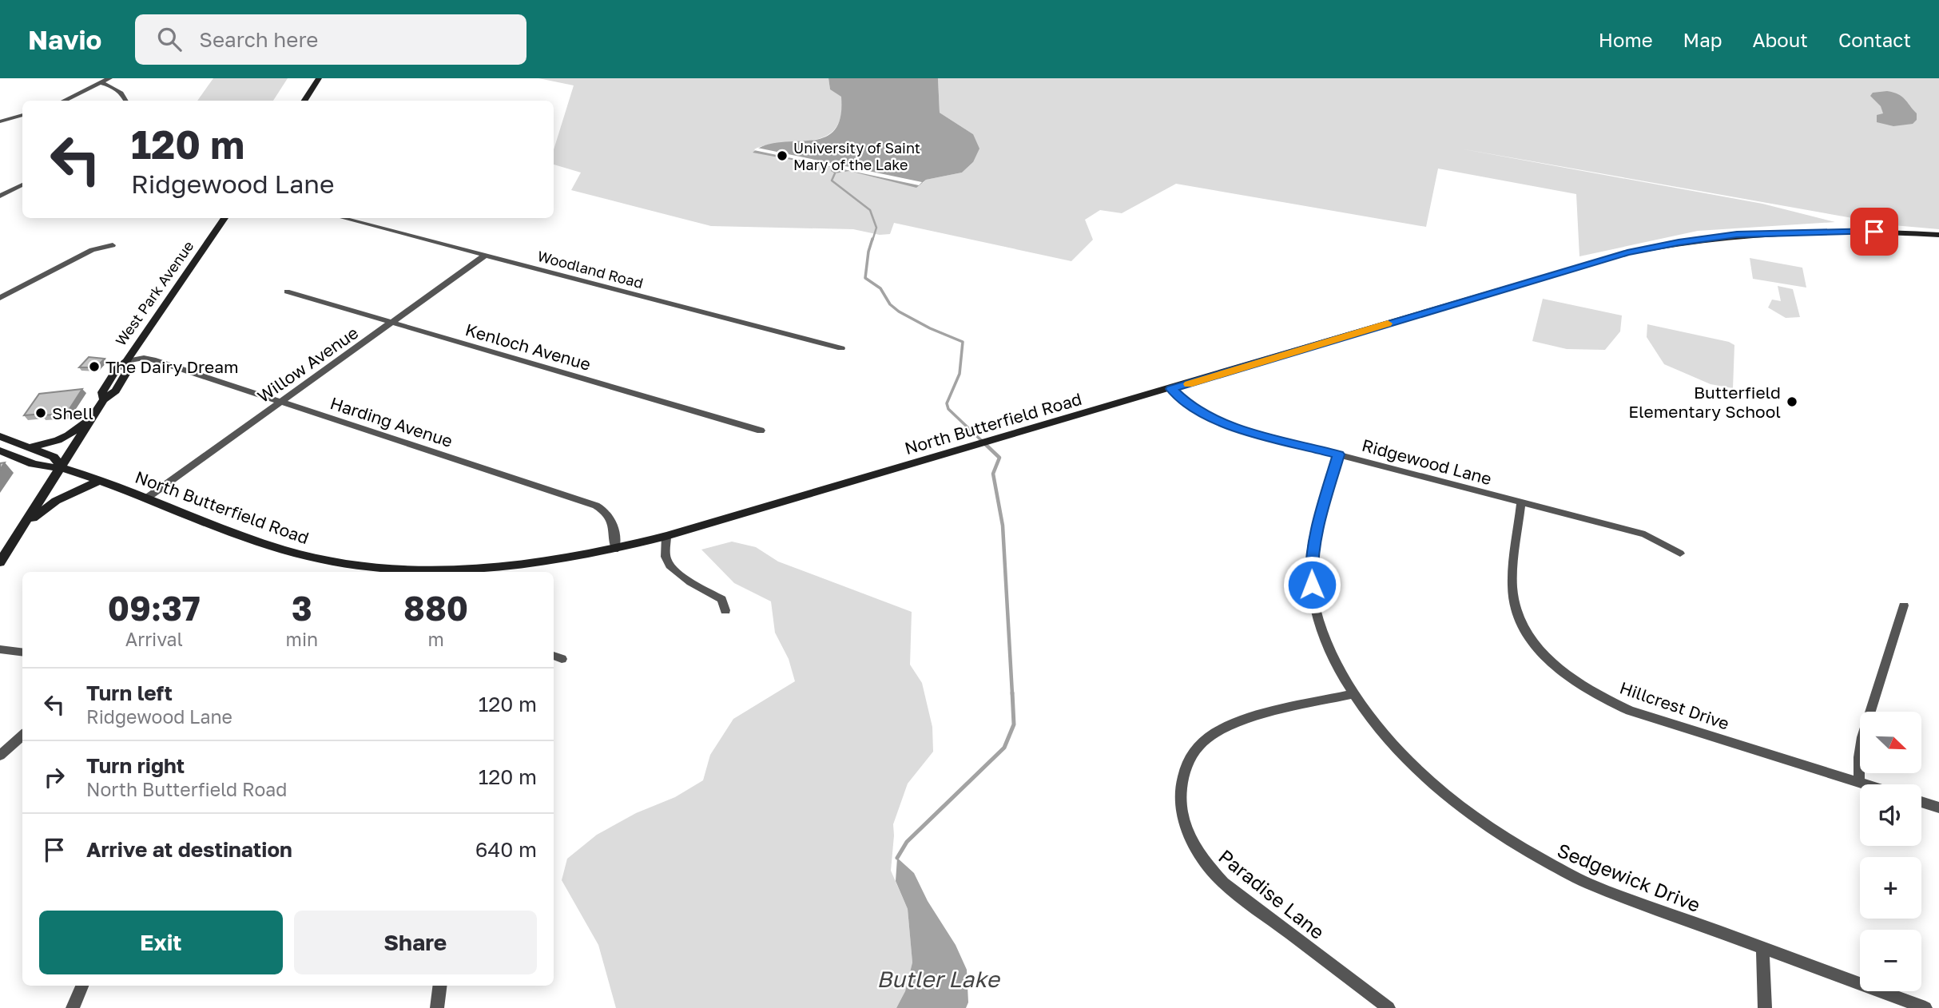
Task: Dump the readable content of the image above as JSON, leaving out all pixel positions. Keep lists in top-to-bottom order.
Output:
{
  "streets": {
    "main road": ["West Park Avenue", "North Butterfield Road"],
    "street": [
      "Woodland Road",
      "Kenloch Avenue",
      "Willow Avenue",
      "Harding Avenue",
      "Ridgewood Lane",
      "Hillcrest Drive",
      "Sedgewick Drive",
      "Paradise Lane"
    ]
  },
  "crossings": [
    ["Woodland Road", "Willow Avenue"],
    ["West Park Avenue", "Harding Avenue"],
    ["West Park Avenue", "North Butterfield Road"],
    ["Kenloch Avenue", "Willow Avenue"],
    ["Willow Avenue", "Harding Avenue"],
    ["Willow Avenue", "North Butterfield Road"],
    ["Harding Avenue", "North Butterfield Road"],
    ["North Butterfield Road", "Ridgewood Lane"],
    ["Ridgewood Lane", "Hillcrest Drive"],
    ["Ridgewood Lane", "Sedgewick Drive"],
    ["Sedgewick Drive", "Paradise Lane"]
  ],
  "water": ["Butler Lake"],
  "places": [
    "University of Saint Mary of the Lake",
    "The Dairy Dream",
    "Butterfield Elementary School",
    "Shell"
  ],
  "north": "bottom right",
  "page": {
    "header": "Navio",
    "search": "Search here",
    "nav": [
      "Home",
      "Map",
      "About",
      "Contact"
    ],
    "turn": ["120 m", "Ridgewood Lane"],
    "eta": [
      "09:37",
      "Arrival",
      "3",
      "min",
      "880",
      "m"
    ],
    "list": [
      {
        "name": "Turn left",
        "note": "Ridgewood Lane",
        "value": "120 m"
      },
      {
        "name": "Turn right",
        "note": "North Butterfield Road",
        "value": "120 m"
      },
      {
        "name": "Arrive at destination",
        "value": "640 m"
      }
    ],
    "map_buttons": ["+", "−"],
    "buttons": ["Exit", "Share"]
  }
}
